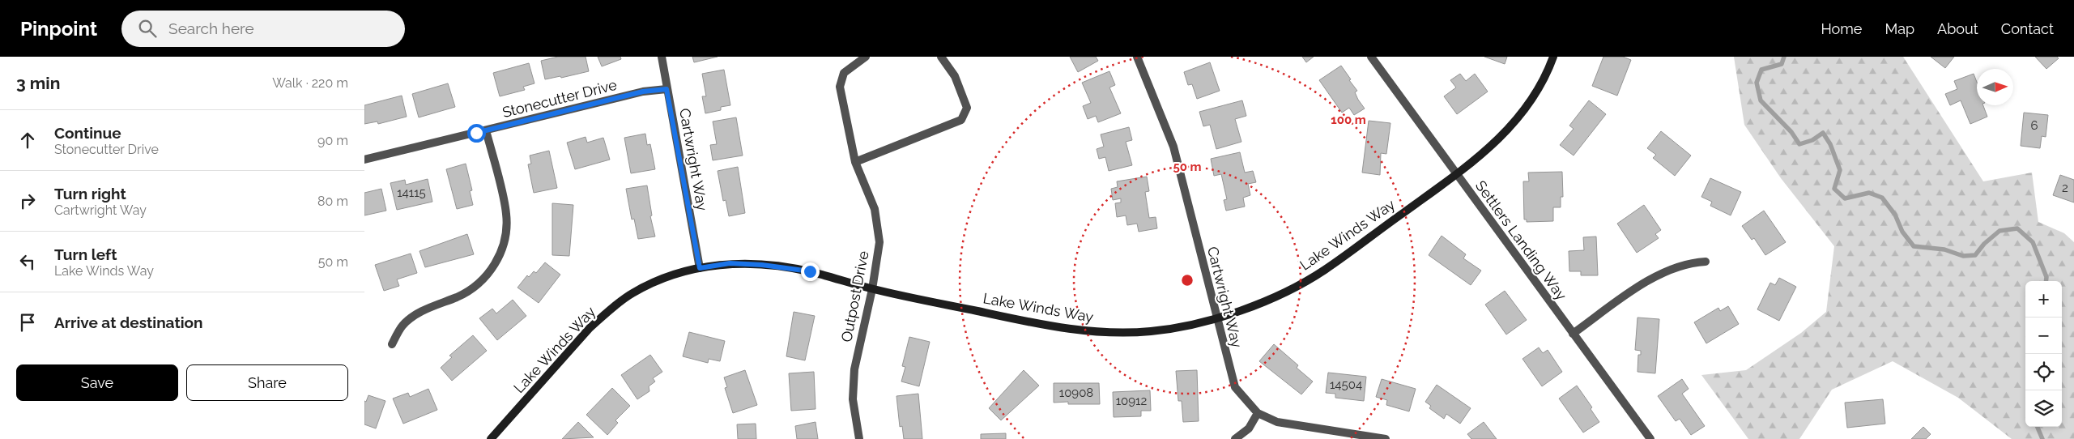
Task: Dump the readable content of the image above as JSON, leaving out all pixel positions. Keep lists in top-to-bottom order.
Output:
{
  "streets": {
    "street": [
      "Stonecutter Drive",
      "Cartwright Way",
      "Lake Winds Way",
      "Settlers Landing Way",
      "Outpost Drive"
    ]
  },
  "crossings": [
    ["Stonecutter Drive", "Cartwright Way"],
    ["Cartwright Way", "Lake Winds Way"],
    ["Lake Winds Way", "Settlers Landing Way"],
    ["Lake Winds Way", "Outpost Drive"]
  ],
  "house_numbers": [
    "6",
    "2",
    "14115",
    "14504",
    "10908",
    "10912"
  ],
  "north": "right",
  "page": {
    "header": "Pinpoint",
    "search": "Search here",
    "nav": [
      "Home",
      "Map",
      "About",
      "Contact"
    ],
    "heading": ["3 min", "Walk · 220 m"],
    "list": [
      ["Continue", "Stonecutter Drive", "90 m"],
      ["Turn right", "Cartwright Way", "80 m"],
      ["Turn left", "Lake Winds Way", "50 m"],
      "Arrive at destination"
    ],
    "map_buttons": ["+", "−"],
    "buttons": ["Save", "Share"]
  },
  "rings": ["100 m", "50 m"]
}
